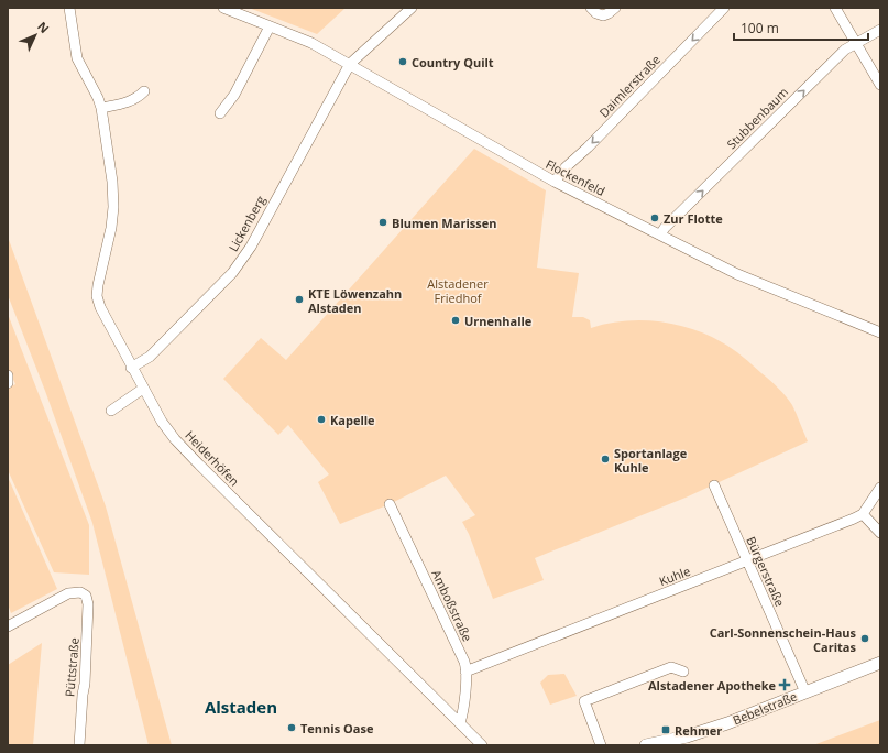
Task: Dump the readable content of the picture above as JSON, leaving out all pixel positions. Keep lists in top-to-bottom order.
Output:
{
  "streets": {
    "street": [
      "Daimlerstraße",
      "Stubbenbaum",
      "Flockenfeld",
      "Lickenberg",
      "Heiderhöfen",
      "Bürgerstraße",
      "Kuhle",
      "Amboßstraße",
      "Püttstraße",
      "Bebelstraße"
    ]
  },
  "crossings": [
    ["Daimlerstraße", "Flockenfeld"],
    ["Stubbenbaum", "Flockenfeld"],
    ["Flockenfeld", "Lickenberg"],
    ["Lickenberg", "Heiderhöfen"],
    ["Heiderhöfen", "Amboßstraße"],
    ["Bürgerstraße", "Kuhle"],
    ["Bürgerstraße", "Bebelstraße"],
    ["Kuhle", "Amboßstraße"]
  ],
  "one_way": ["Daimlerstraße", "Stubbenbaum"],
  "districts": ["Alstaden"],
  "parks": ["Alstadener Friedhof"],
  "places": {
    "other": [
      "Country Quilt",
      "Zur Flotte",
      "Blumen Marissen",
      "KTE Löwenzahn Alstaden",
      "Urnenhalle",
      "Kapelle",
      "Sportanlage Kuhle",
      "Carl-Sonnenschein-Haus Caritas",
      "Tennis Oase"
    ],
    "health": ["Alstadener Apotheke"],
    "transit": ["Rehmer"]
  },
  "scale_bar": "100 m",
  "north": "top right"
}
